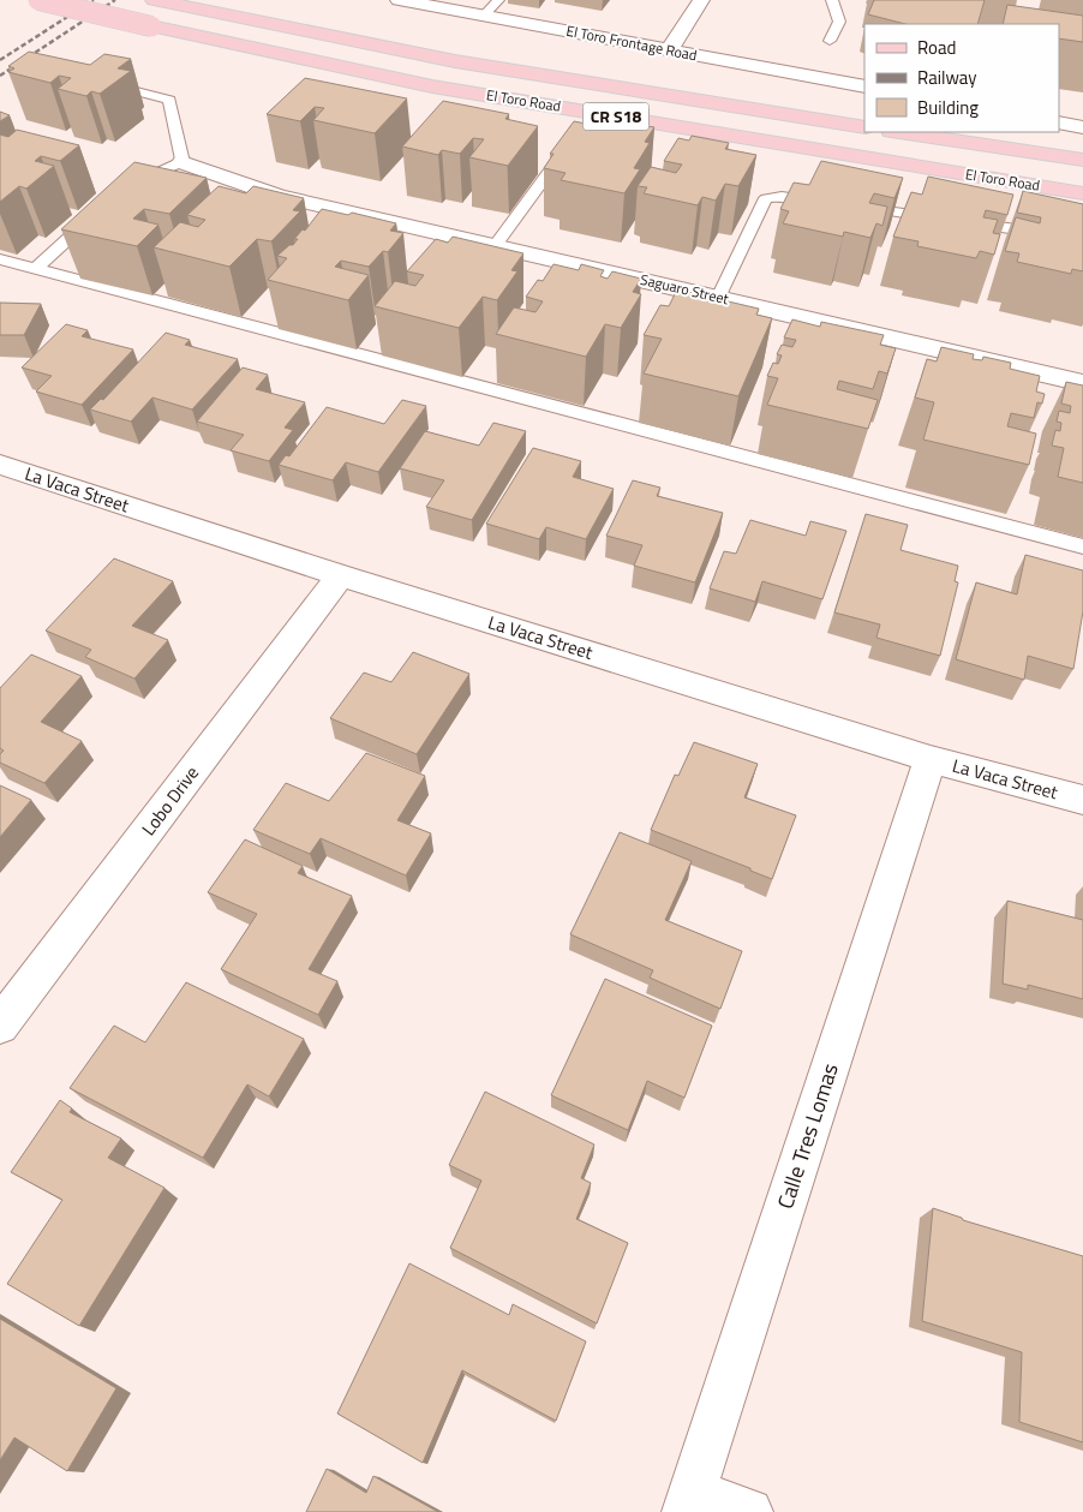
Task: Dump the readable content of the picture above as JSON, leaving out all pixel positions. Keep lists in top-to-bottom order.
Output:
{
  "streets": {
    "main road": ["El Toro Road", "CR S18"],
    "street": [
      "El Toro Frontage Road",
      "Saguaro Street",
      "La Vaca Street",
      "Lobo Drive",
      "Calle Tres Lomas"
    ]
  },
  "crossings": [
    ["La Vaca Street", "Lobo Drive"],
    ["La Vaca Street", "Calle Tres Lomas"]
  ],
  "legend": ["Road", "Railway", "Building"]
}
